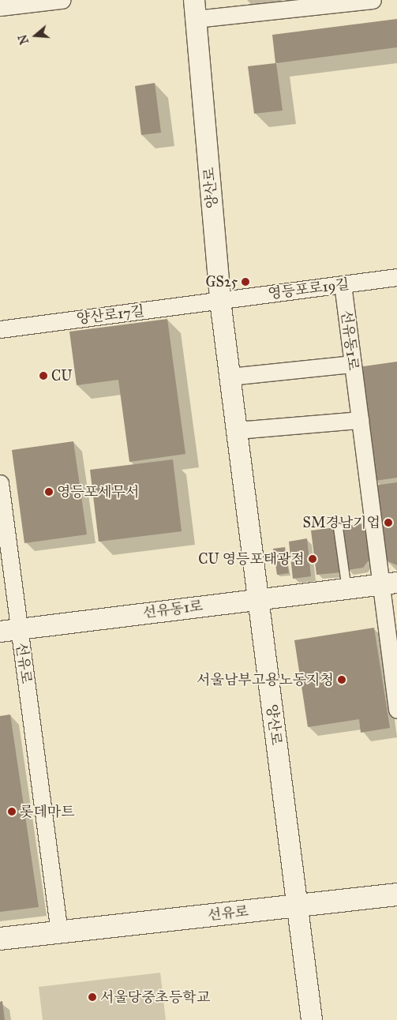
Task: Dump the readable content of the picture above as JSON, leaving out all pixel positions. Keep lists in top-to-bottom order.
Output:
{
  "streets": {
    "main road": ["선유로"],
    "street": [
      "양산로",
      "영등포로19길",
      "양산로17길",
      "선유동1로"
    ]
  },
  "crossings": [
    ["양산로", "영등포로19길"],
    ["양산로", "양산로17길"],
    ["양산로", "선유동1로"],
    ["양산로", "선유로"],
    ["영등포로19길", "양산로17길"],
    ["영등포로19길", "선유동1로"],
    ["선유동1로", "선유로"]
  ],
  "places": [
    "GS25",
    "CU",
    "영등포세무서",
    "SM경남기업",
    "CU 영등포태광점",
    "서울남부고용노동지청",
    "롯데마트",
    "서울당중초등학교"
  ],
  "north": "left"
}
